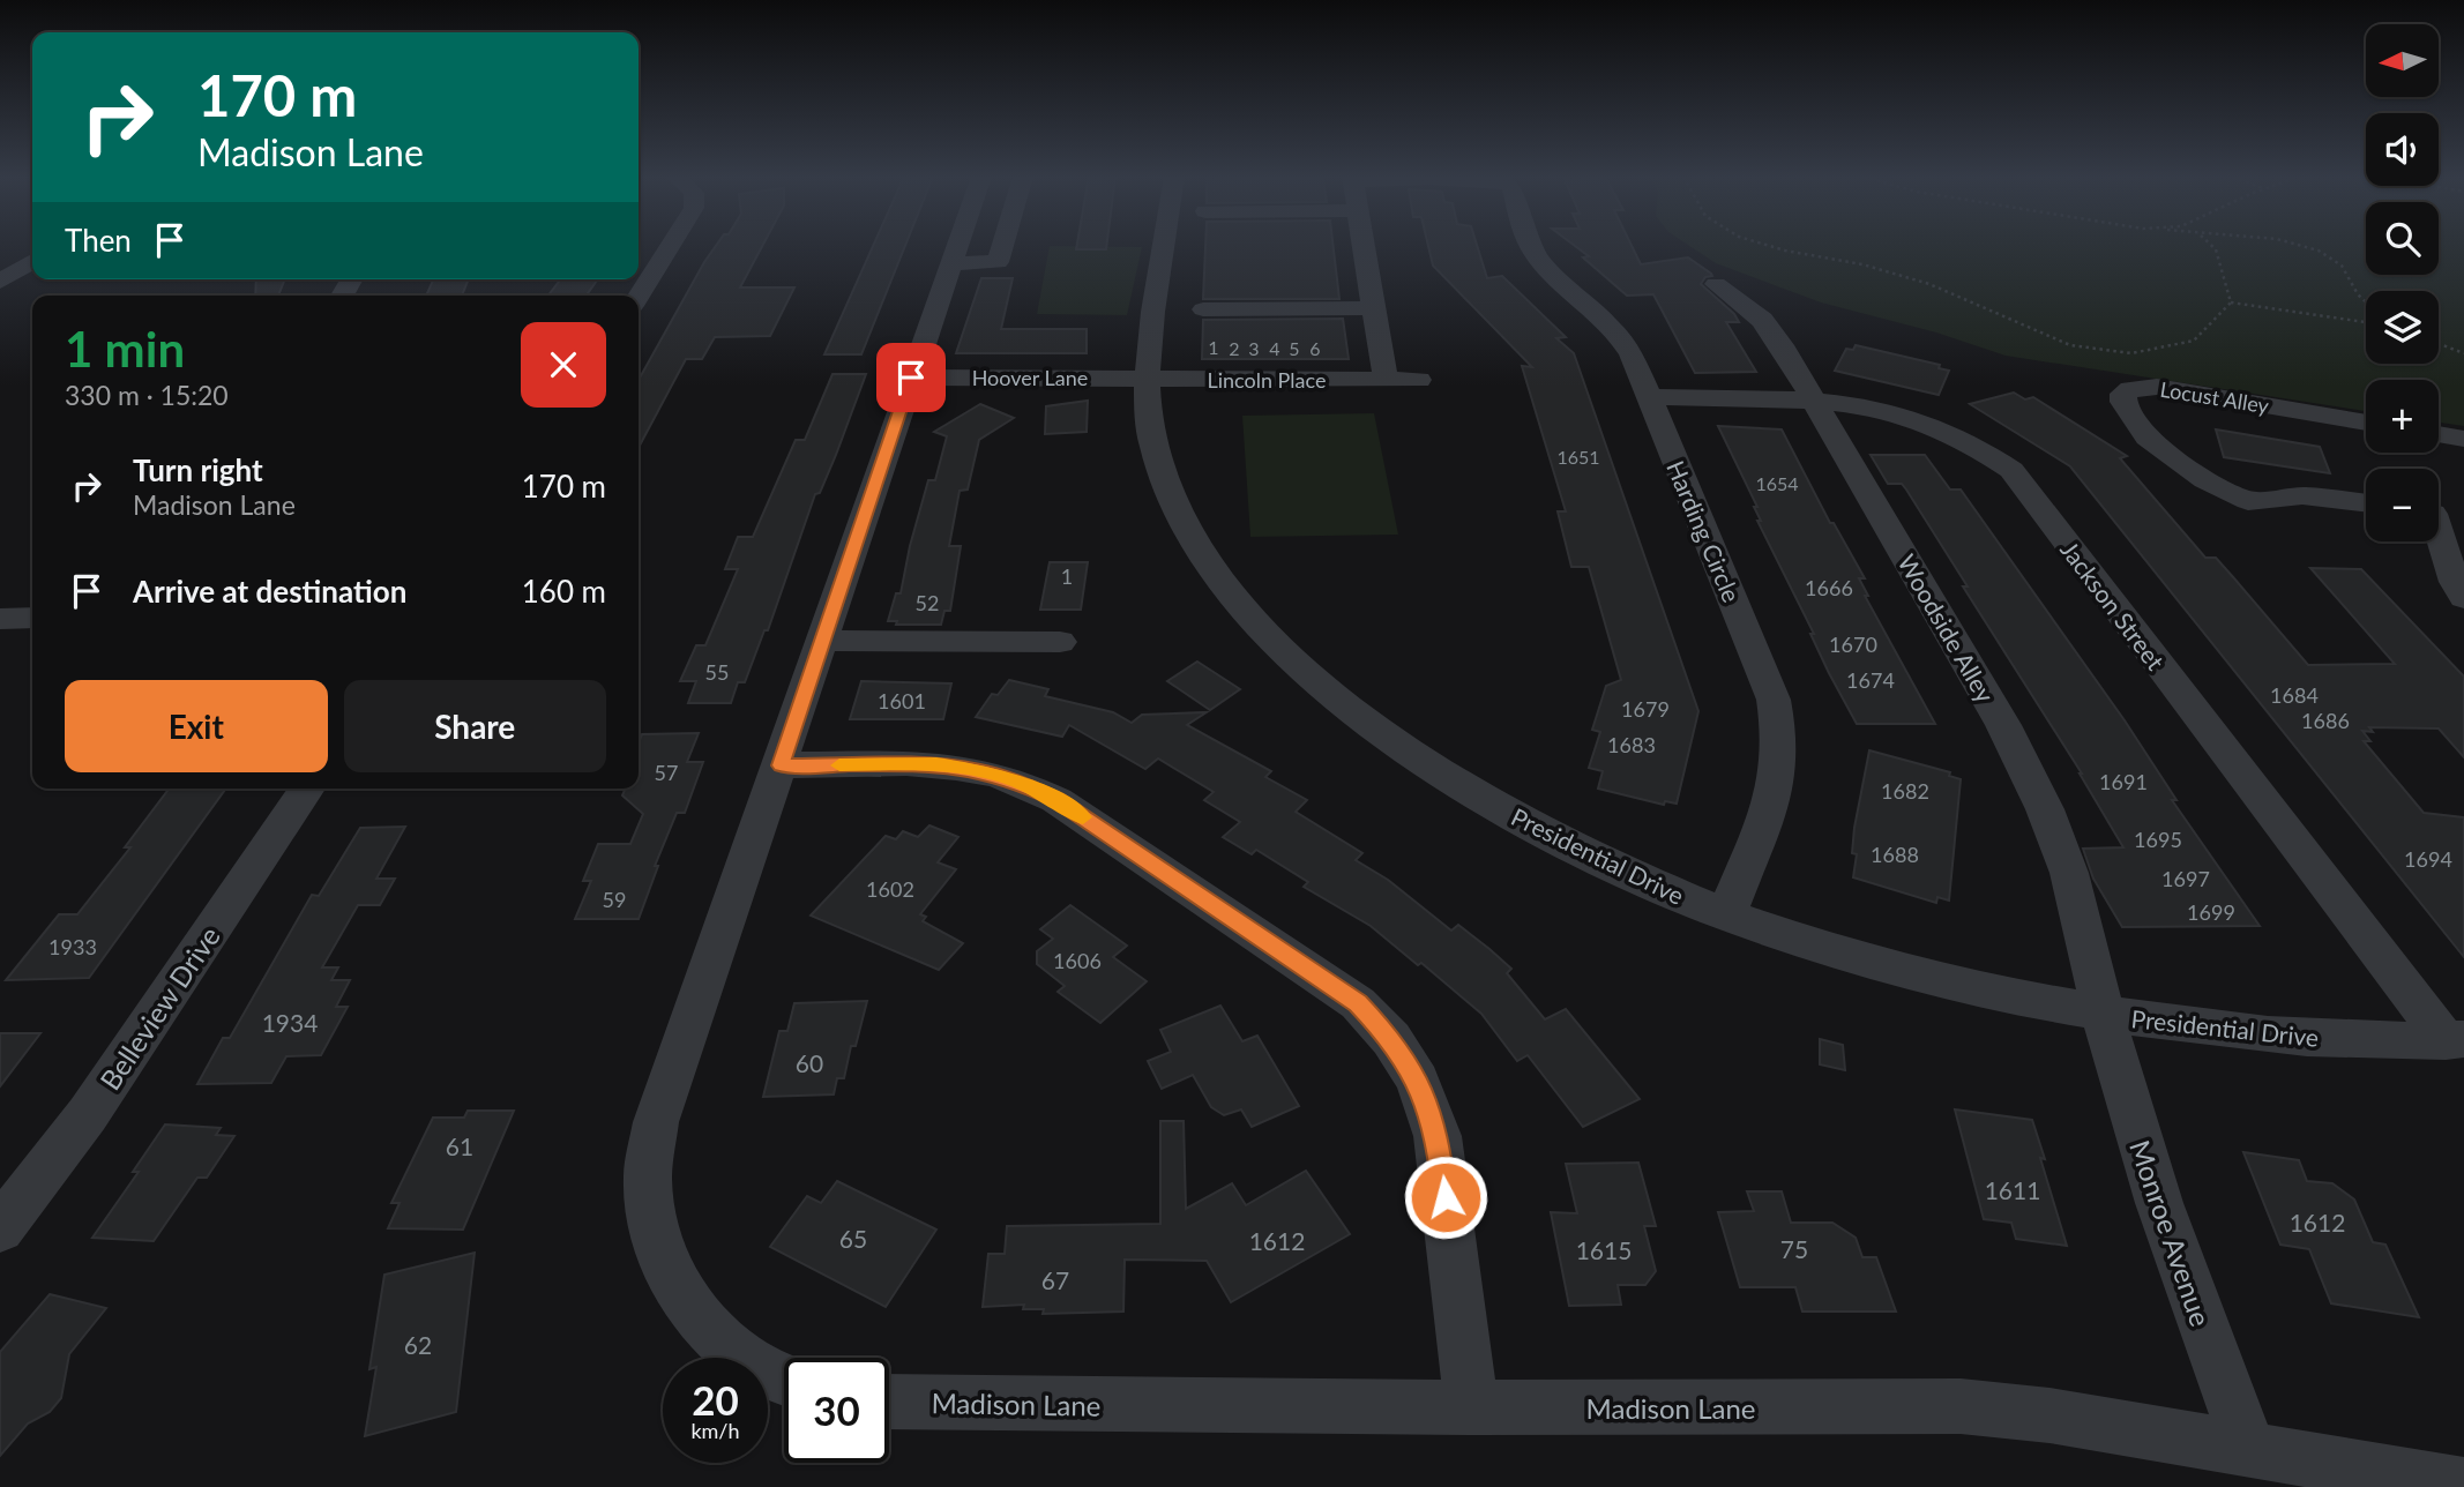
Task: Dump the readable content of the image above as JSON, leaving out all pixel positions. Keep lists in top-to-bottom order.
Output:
{
  "streets": {
    "street": [
      "Hoover Lane",
      "Lincoln Place",
      "Locust Alley",
      "Harding Circle",
      "Jackson Street",
      "Woodside Alley",
      "Presidential Drive",
      "Belleview Drive",
      "Monroe Avenue",
      "Madison Lane"
    ]
  },
  "crossings": [
    ["Hoover Lane", "Lincoln Place"],
    ["Hoover Lane", "Presidential Drive"],
    ["Lincoln Place", "Presidential Drive"],
    ["Harding Circle", "Jackson Street"],
    ["Harding Circle", "Presidential Drive"],
    ["Jackson Street", "Woodside Alley"],
    ["Jackson Street", "Presidential Drive"],
    ["Woodside Alley", "Presidential Drive"],
    ["Woodside Alley", "Monroe Avenue"],
    ["Presidential Drive", "Monroe Avenue"],
    ["Monroe Avenue", "Madison Lane"]
  ],
  "house_numbers": [
    "1",
    "2",
    "3",
    "4",
    "5",
    "6",
    "1651",
    "1654",
    "1",
    "1666",
    "52",
    "1670",
    "55",
    "1674",
    "1684",
    "1601",
    "1679",
    "1686",
    "1683",
    "57",
    "1691",
    "1682",
    "1695",
    "1688",
    "1694",
    "1697",
    "1602",
    "59",
    "1699",
    "1933",
    "1606",
    "1934",
    "60",
    "61",
    "1611",
    "1612",
    "65",
    "1612",
    "75",
    "1615",
    "67",
    "62"
  ],
  "north": "left",
  "page": {
    "map_buttons": ["+", "−"],
    "turn": ["170 m", "Madison Lane"],
    "then": "Then",
    "heading": ["1 min", "330 m · 15:20"],
    "list": [
      {
        "name": "Turn right",
        "note": "Madison Lane",
        "value": "170 m"
      },
      {
        "name": "Arrive at destination",
        "value": "160 m"
      }
    ],
    "buttons": ["Exit", "Share"],
    "speed": "20 km/h",
    "limit": "30"
  }
}
